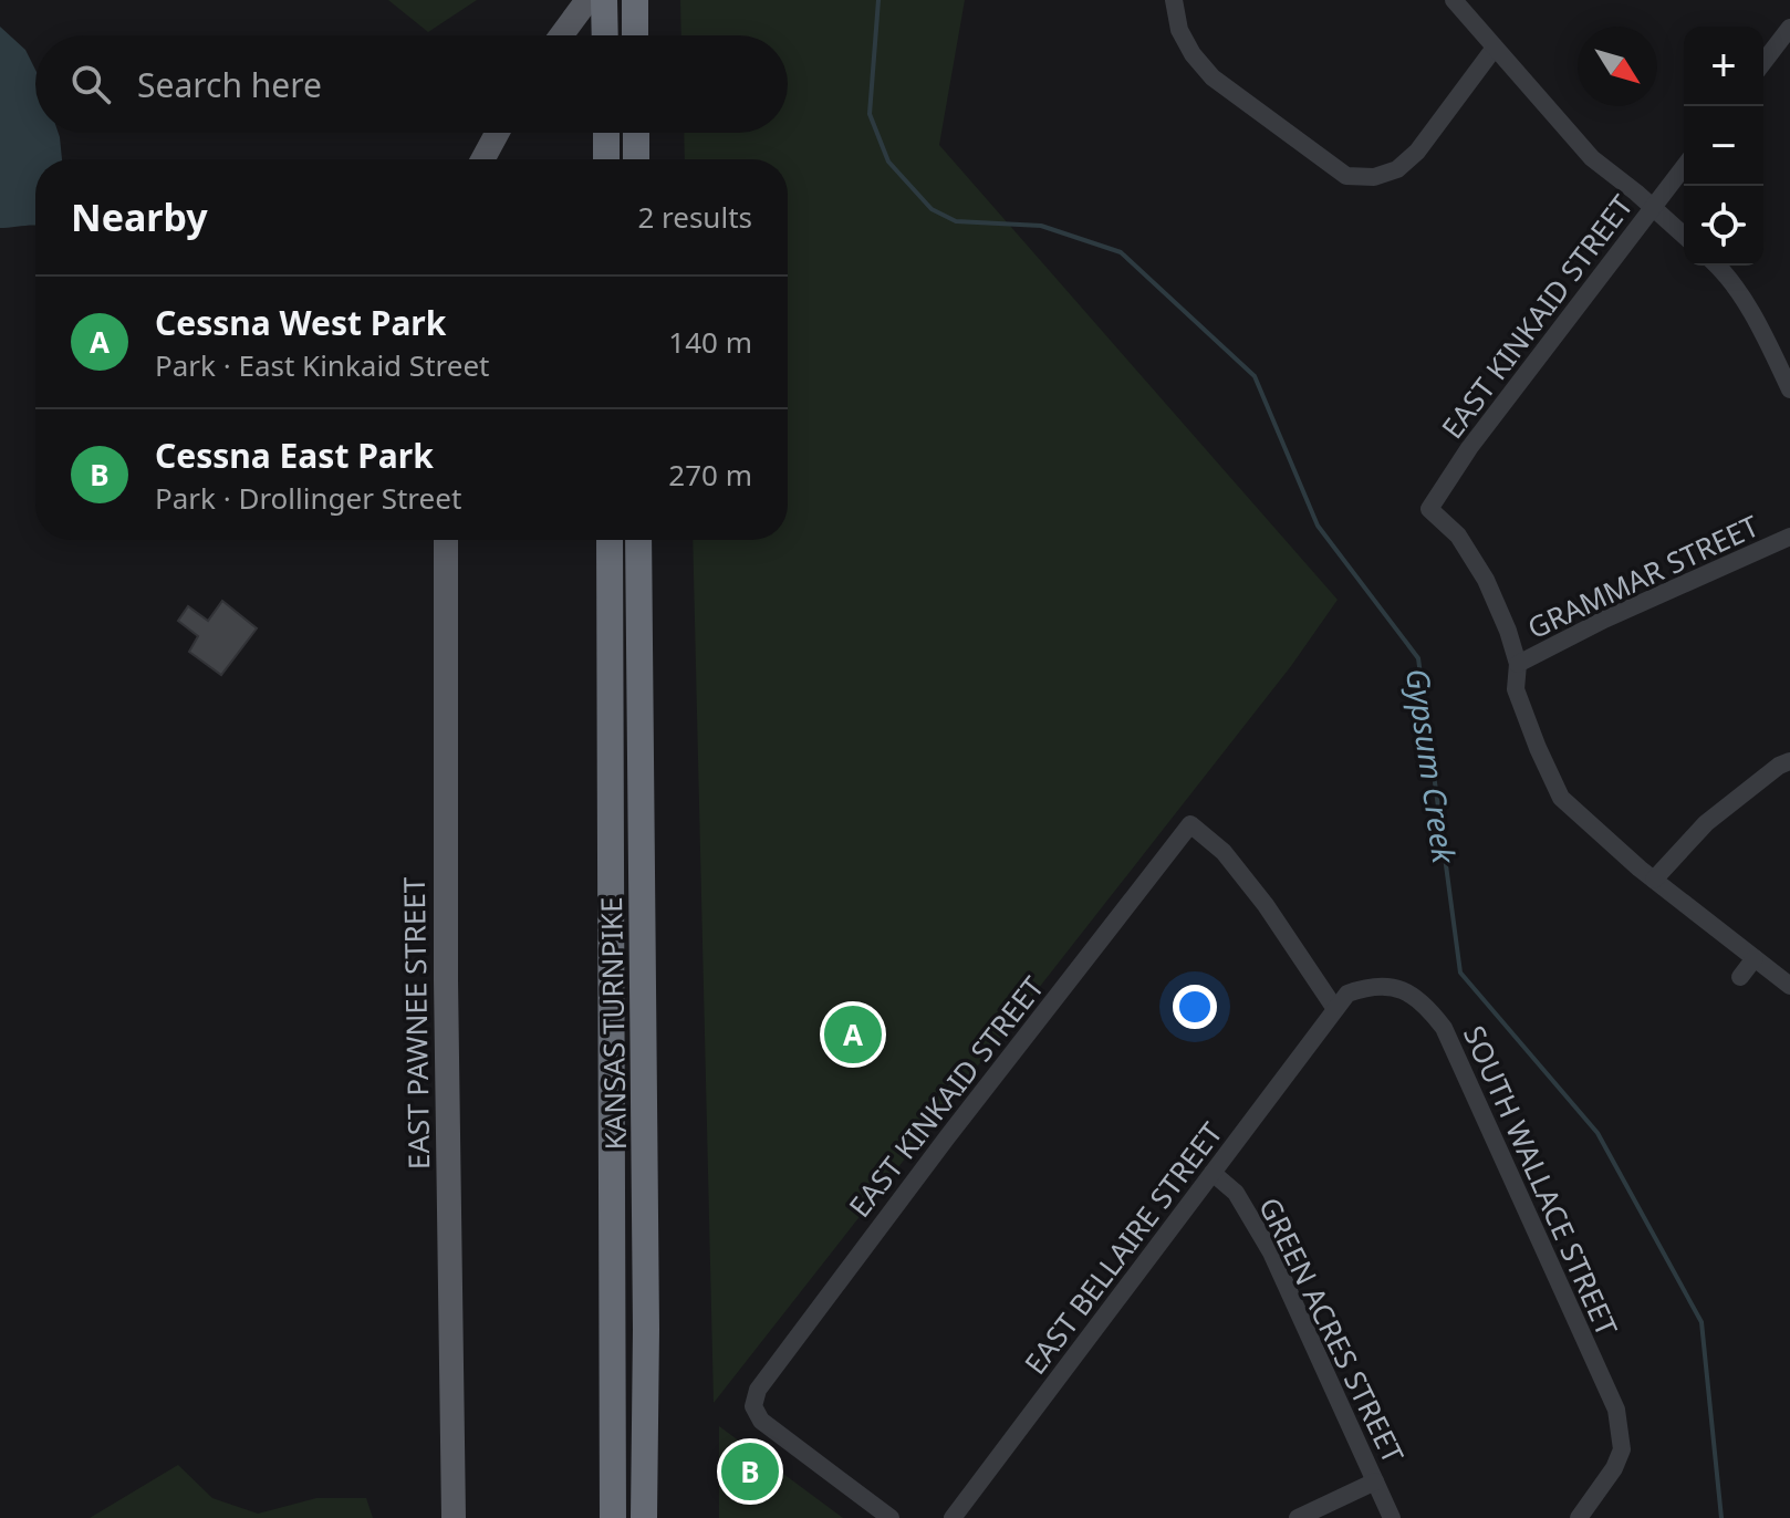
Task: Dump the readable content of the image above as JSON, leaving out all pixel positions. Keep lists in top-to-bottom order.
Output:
{
  "streets": {
    "highway": ["KANSAS TURNPIKE"],
    "main road": ["EAST PAWNEE STREET"],
    "street": [
      "EAST KINKAID STREET",
      "GRAMMAR STREET",
      "SOUTH WALLACE STREET",
      "EAST BELLAIRE STREET",
      "GREEN ACRES STREET"
    ]
  },
  "crossings": [
    ["EAST KINKAID STREET", "GRAMMAR STREET"],
    ["EAST KINKAID STREET", "SOUTH WALLACE STREET"],
    ["EAST KINKAID STREET", "EAST BELLAIRE STREET"],
    ["SOUTH WALLACE STREET", "EAST BELLAIRE STREET"],
    ["EAST BELLAIRE STREET", "GREEN ACRES STREET"]
  ],
  "water": ["Gypsum Creek"],
  "north": "bottom right",
  "page": {
    "map_buttons": ["+", "−"],
    "search": "Search here",
    "heading": ["Nearby", "2 results"],
    "list": [
      {
        "mark": "A",
        "name": "Cessna West Park",
        "note": "Park · East Kinkaid Street",
        "value": "140 m"
      },
      {
        "mark": "B",
        "name": "Cessna East Park",
        "note": "Park · Drollinger Street",
        "value": "270 m"
      }
    ],
    "pins": ["A", "B"]
  }
}
